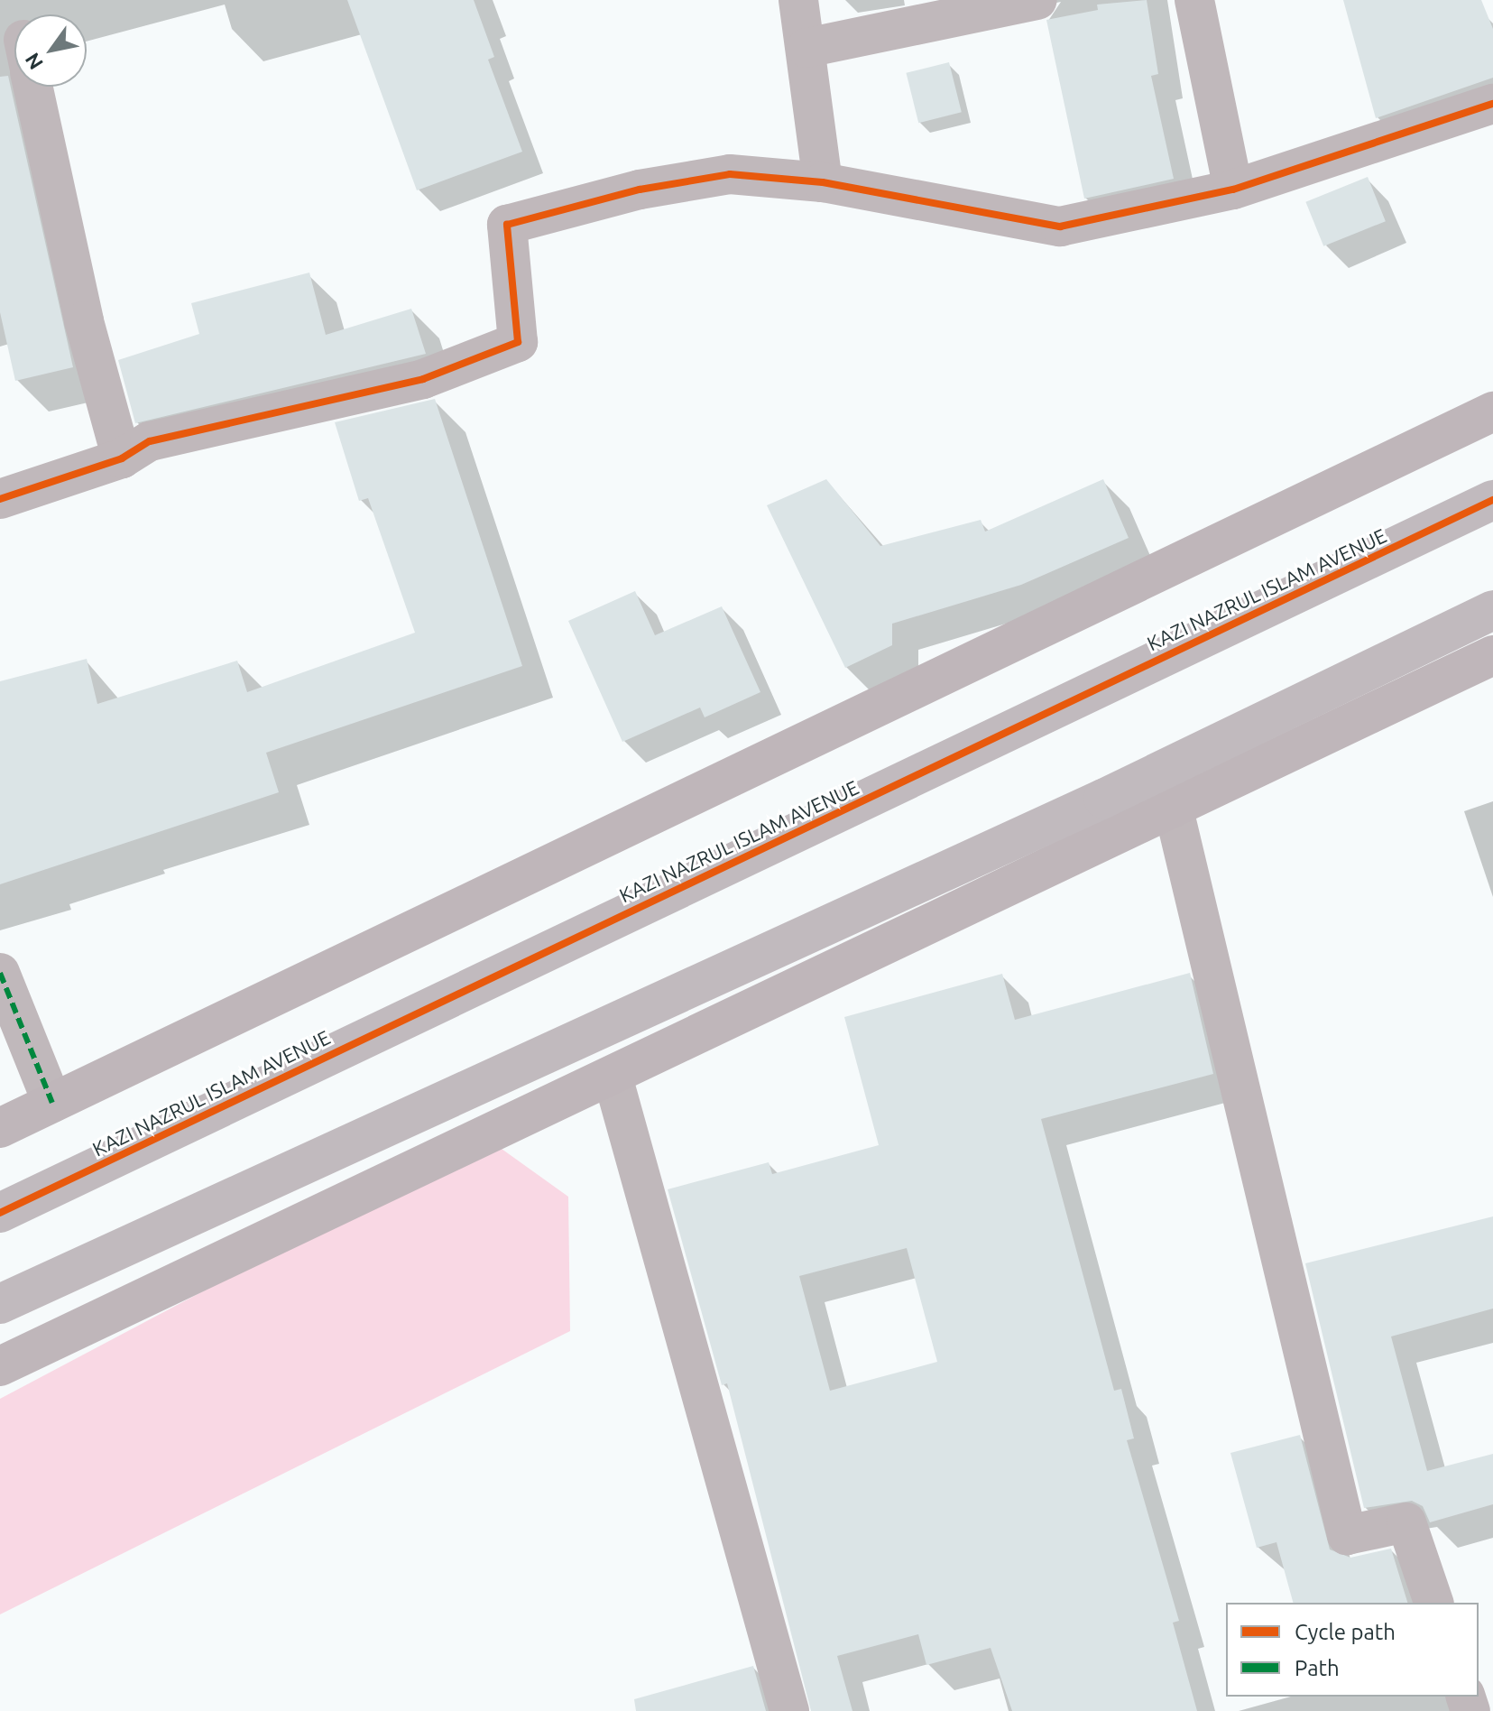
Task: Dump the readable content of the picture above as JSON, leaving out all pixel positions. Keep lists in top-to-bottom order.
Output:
{
  "streets": {
    "main road": ["KAZI NAZRUL ISLAM AVENUE"]
  },
  "legend": ["Cycle path", "Path"],
  "north": "bottom left"
}
